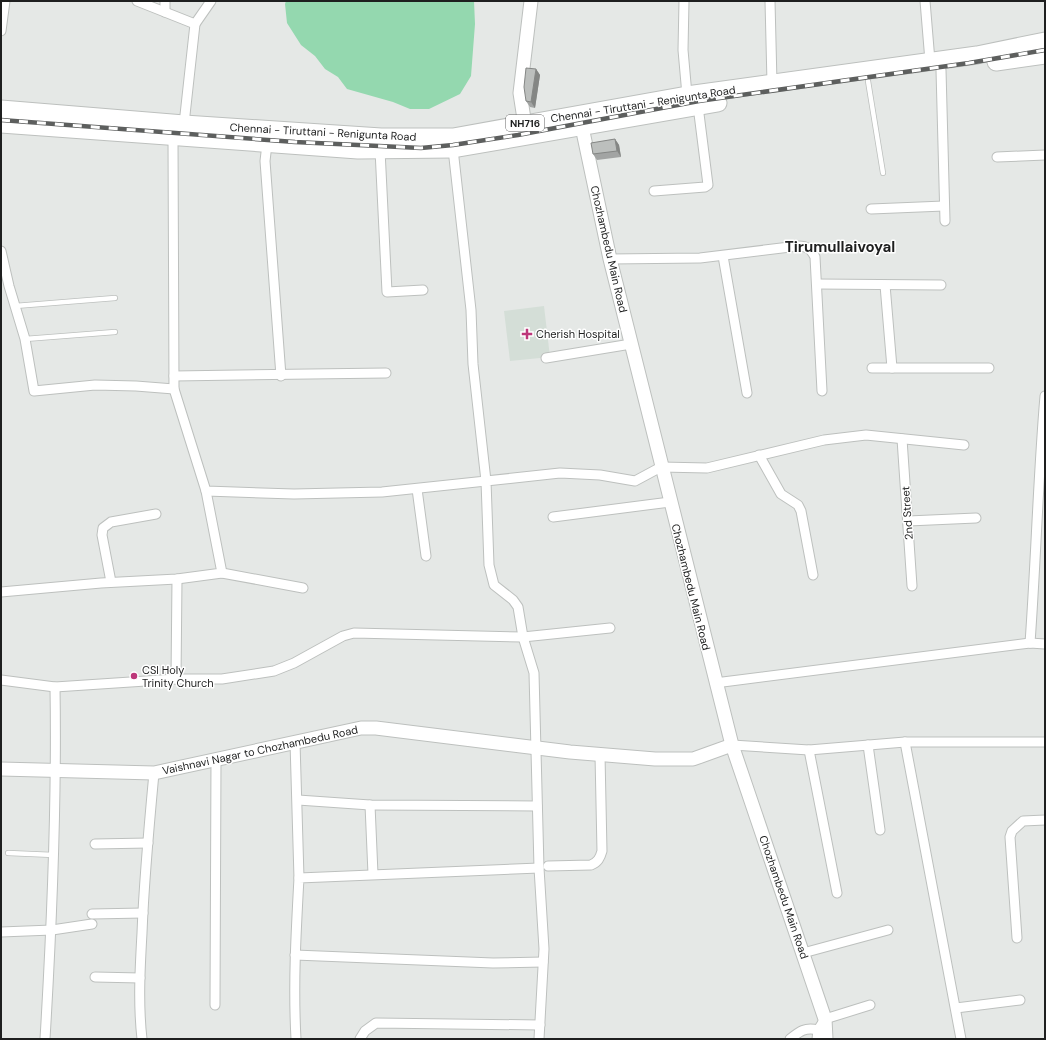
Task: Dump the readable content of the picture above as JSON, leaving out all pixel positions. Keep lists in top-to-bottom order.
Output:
{
  "streets": {
    "highway": ["Chennai - Tiruttani - Renigunta Road", "NH716"],
    "street": ["Chozhambedu Main Road", "2nd Street", "Vaishnavi Nagar to Chozhambedu Road"]
  },
  "crossings": [
    ["Chennai - Tiruttani - Renigunta Road", "Chozhambedu Main Road"],
    ["Chozhambedu Main Road", "Vaishnavi Nagar to Chozhambedu Road"]
  ],
  "districts": ["Tirumullaivoyal"],
  "places": {
    "health": ["Cherish Hospital"],
    "other": ["CSI Holy Trinity Church"]
  }
}
